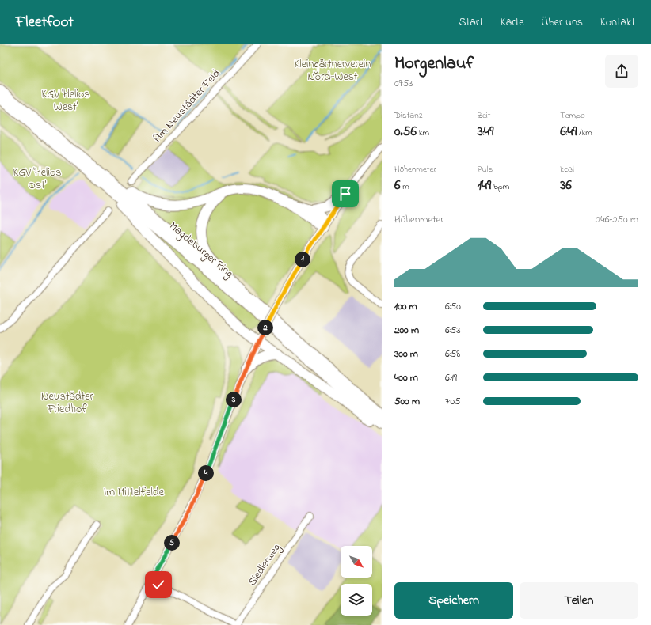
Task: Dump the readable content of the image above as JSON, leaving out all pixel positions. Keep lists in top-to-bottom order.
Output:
{
  "streets": {
    "highway": ["Magdeburger Ring"],
    "street": ["Am Neustädter Feld", "Siedlerweg"]
  },
  "parks": [
    "Kleingärtnerverein Nord-West",
    "KGV 'Helios West'",
    "KGV 'Helios Ost'",
    "Neustädter Friedhof",
    "Im Mittelfelde"
  ],
  "north": "bottom right",
  "page": {
    "header": "Fleetfoot",
    "nav": [
      "Start",
      "Karte",
      "Über uns",
      "Kontakt"
    ],
    "heading": ["Morgenlauf", "09:53"],
    "stats": [
      ["Distanz", "0.56 km"],
      ["Zeit", "3:49"],
      ["Tempo", "6:49 /km"],
      ["Höhenmeter", "6 m"],
      ["Puls", "149 bpm"],
      ["kcal", "36"]
    ],
    "chart": ["Höhenmeter", "246–250 m"],
    "pins": [
      "1",
      "2",
      "3",
      "4",
      "5"
    ],
    "list": [
      {
        "name": "100 m",
        "note": "6:50"
      },
      {
        "name": "200 m",
        "note": "6:53"
      },
      {
        "name": "300 m",
        "note": "6:58"
      },
      {
        "name": "400 m",
        "note": "6:19"
      },
      {
        "name": "500 m",
        "note": "7:05"
      }
    ],
    "buttons": ["Speichern", "Teilen"]
  }
}
